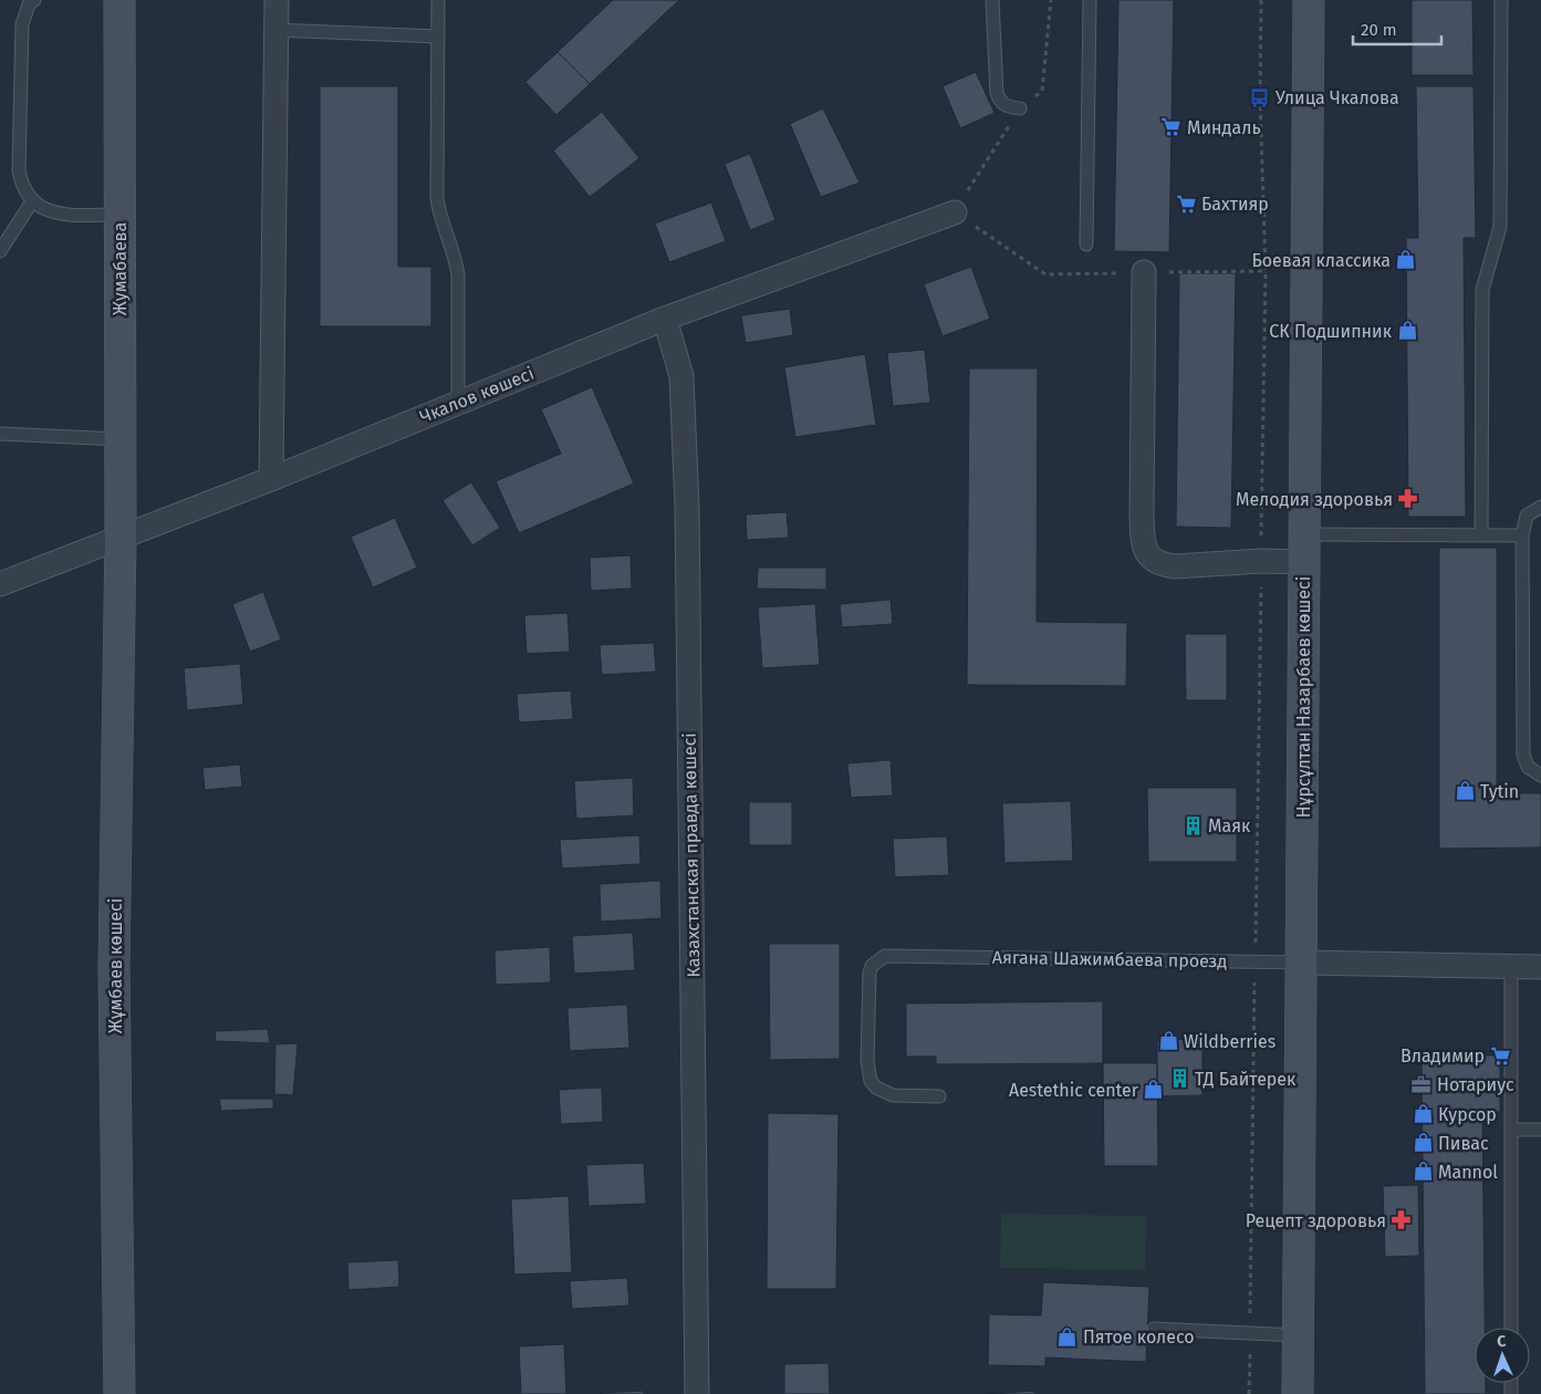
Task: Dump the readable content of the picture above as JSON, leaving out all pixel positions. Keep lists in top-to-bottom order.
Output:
{
  "streets": {
    "main road": ["Жумабаева", "Нұрсұлтан Назарбаев көшесі", "Жұмбаев көшесі"],
    "street": ["Чкалов көшесі", "Казахстанская правда көшесі", "Аягана Шажимбаева проезд"]
  },
  "crossings": [
    ["Жумабаева", "Чкалов көшесі"],
    ["Жумабаева", "Жұмбаев көшесі"],
    ["Чкалов көшесі", "Казахстанская правда көшесі"],
    ["Чкалов көшесі", "Жұмбаев көшесі"],
    ["Нұрсұлтан Назарбаев көшесі", "Аягана Шажимбаева проезд"]
  ],
  "places": {
    "bus stop": ["Улица Чкалова"],
    "supermarket": ["Миндаль", "Бахтияр", "Владимир"],
    "shop": [
      "Боевая классика",
      "СК Подшипник",
      "Tytin",
      "Wildberries",
      "Aestethic center",
      "Курсор",
      "Пивас",
      "Mannol",
      "Пятое колесо"
    ],
    "pharmacy": ["Мелодия здоровья", "Рецепт здоровья"],
    "building": ["Маяк", "ТД Байтерек"],
    "office": ["Нотариус"]
  },
  "scale_bar": "20 m",
  "north": "top"
}
